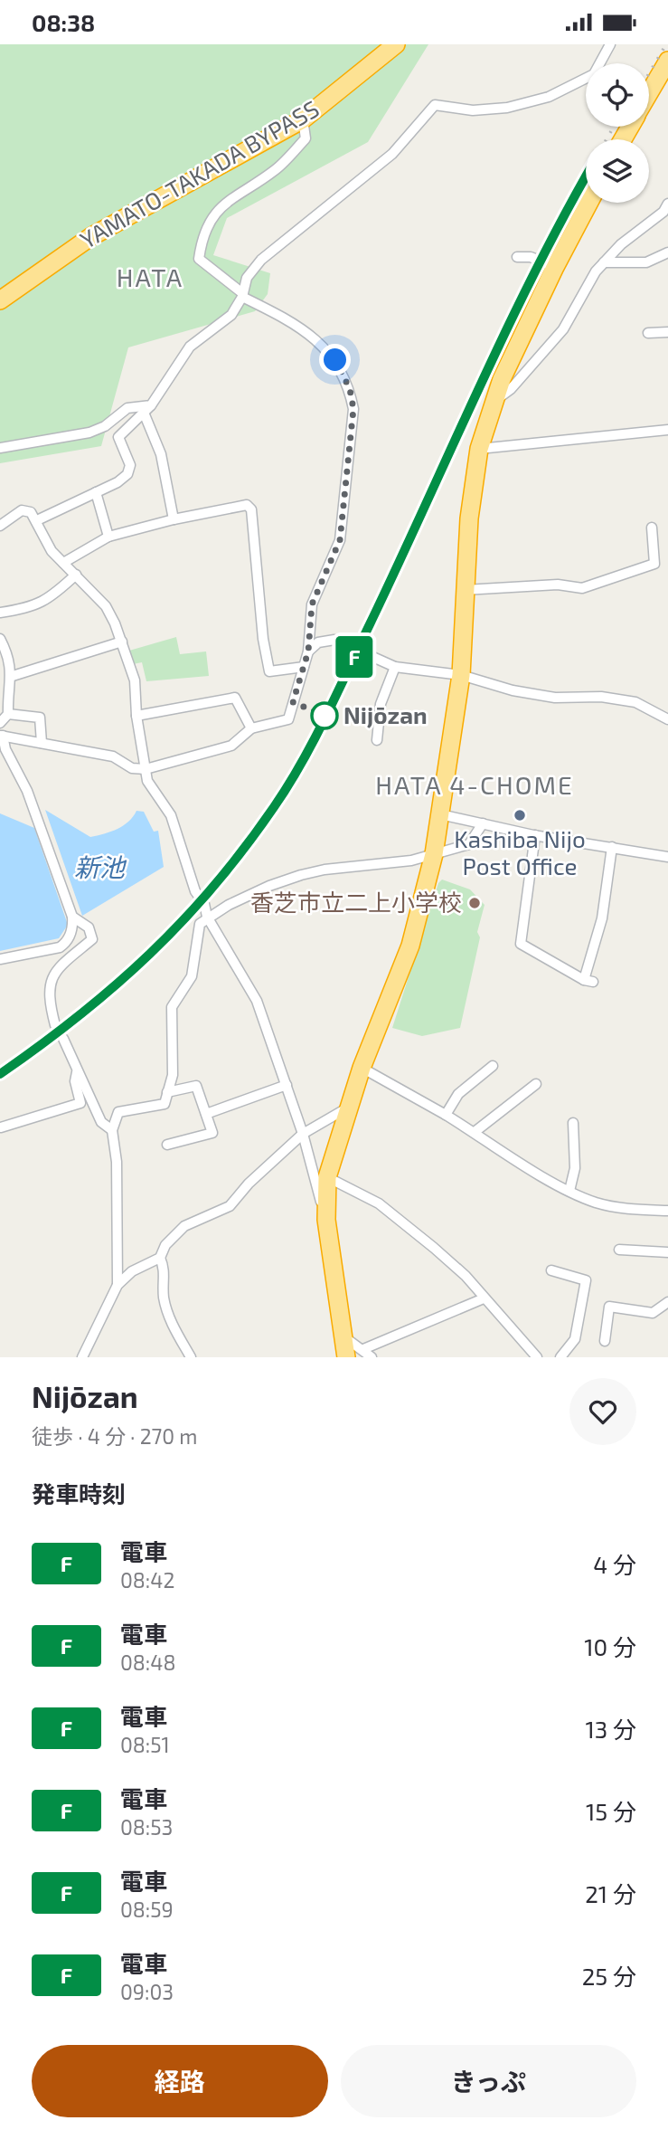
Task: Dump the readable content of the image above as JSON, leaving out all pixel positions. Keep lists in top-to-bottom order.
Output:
{
  "streets": {
    "highway": ["YAMATO-TAKADA BYPASS"]
  },
  "districts": ["HATA", "HATA 4-CHOME"],
  "water": ["新池"],
  "places": ["Nijōzan", "Kashiba Nijo Post Office", "香芝市立二上小学校"],
  "page": {
    "status": "08:38",
    "on_map": "F",
    "heading": [
      ["Nijōzan", "徒歩 · 4 分 · 270 m"],
      "発車時刻"
    ],
    "list": [
      {
        "mark": "F",
        "name": "電車",
        "note": "08:42",
        "value": "4 分"
      },
      {
        "mark": "F",
        "name": "電車",
        "note": "08:48",
        "value": "10 分"
      },
      {
        "mark": "F",
        "name": "電車",
        "note": "08:51",
        "value": "13 分"
      },
      {
        "mark": "F",
        "name": "電車",
        "note": "08:53",
        "value": "15 分"
      },
      {
        "mark": "F",
        "name": "電車",
        "note": "08:59",
        "value": "21 分"
      },
      {
        "mark": "F",
        "name": "電車",
        "note": "09:03",
        "value": "25 分"
      }
    ],
    "buttons": ["経路", "きっぷ"]
  }
}
